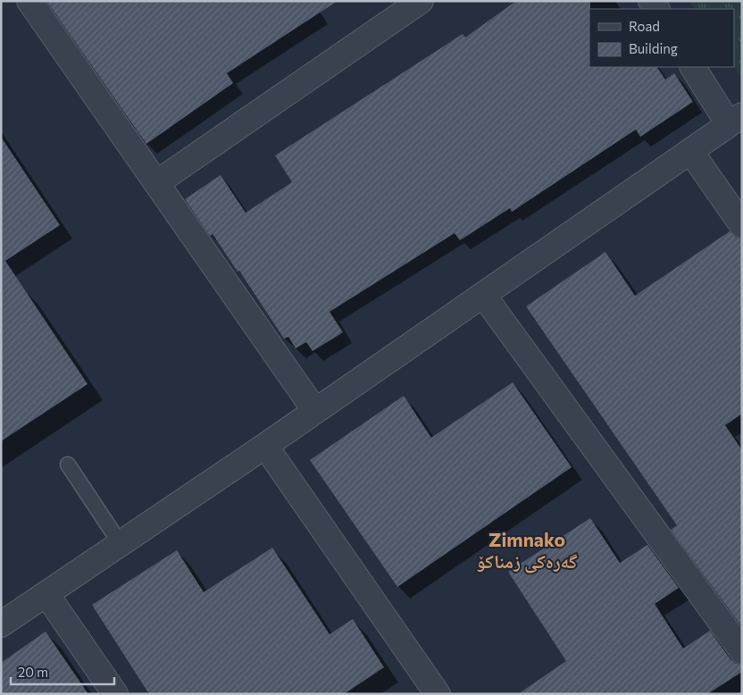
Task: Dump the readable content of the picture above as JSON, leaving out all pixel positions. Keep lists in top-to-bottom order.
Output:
{
  "districts": ["Zimnako گەرەکی زمناکۆ"],
  "legend": ["Road", "Building"],
  "scale_bar": "20 m"
}
